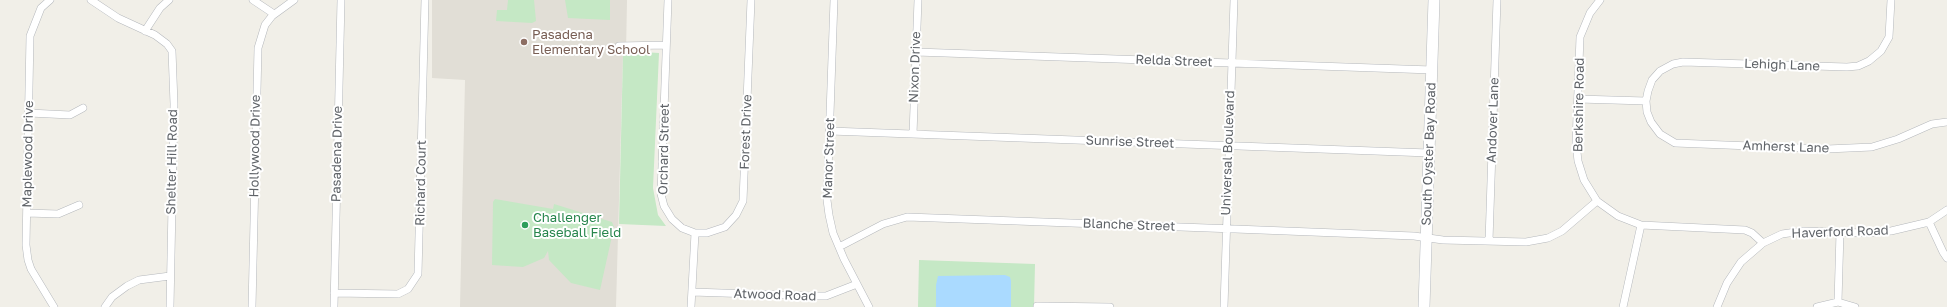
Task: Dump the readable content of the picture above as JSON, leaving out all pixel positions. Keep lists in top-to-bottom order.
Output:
{
  "streets": {
    "main road": ["South Oyster Bay Road"],
    "street": [
      "Relda Street",
      "Lehigh Lane",
      "Nixon Drive",
      "Berkshire Road",
      "Andover Lane",
      "Forest Drive",
      "Sunrise Street",
      "Hollywood Drive",
      "Amherst Lane",
      "Orchard Street",
      "Universal Boulevard",
      "Maplewood Drive",
      "Pasadena Drive",
      "Manor Street",
      "Shelter Hill Road",
      "Richard Court",
      "Blanche Street",
      "Haverford Road",
      "Atwood Road"
    ]
  },
  "crossings": [
    ["Relda Street", "Nixon Drive"],
    ["Relda Street", "Universal Boulevard"],
    ["Relda Street", "South Oyster Bay Road"],
    ["Lehigh Lane", "Amherst Lane"],
    ["Nixon Drive", "Sunrise Street"],
    ["Berkshire Road", "Blanche Street"],
    ["Berkshire Road", "Haverford Road"],
    ["Andover Lane", "Blanche Street"],
    ["Forest Drive", "Orchard Street"],
    ["Sunrise Street", "Universal Boulevard"],
    ["Sunrise Street", "South Oyster Bay Road"],
    ["Sunrise Street", "Manor Street"],
    ["Universal Boulevard", "Blanche Street"],
    ["Pasadena Drive", "Richard Court"],
    ["South Oyster Bay Road", "Blanche Street"],
    ["Manor Street", "Blanche Street"],
    ["Manor Street", "Atwood Road"]
  ],
  "places": ["Pasadena Elementary School", "Challenger Baseball Field"]
}
